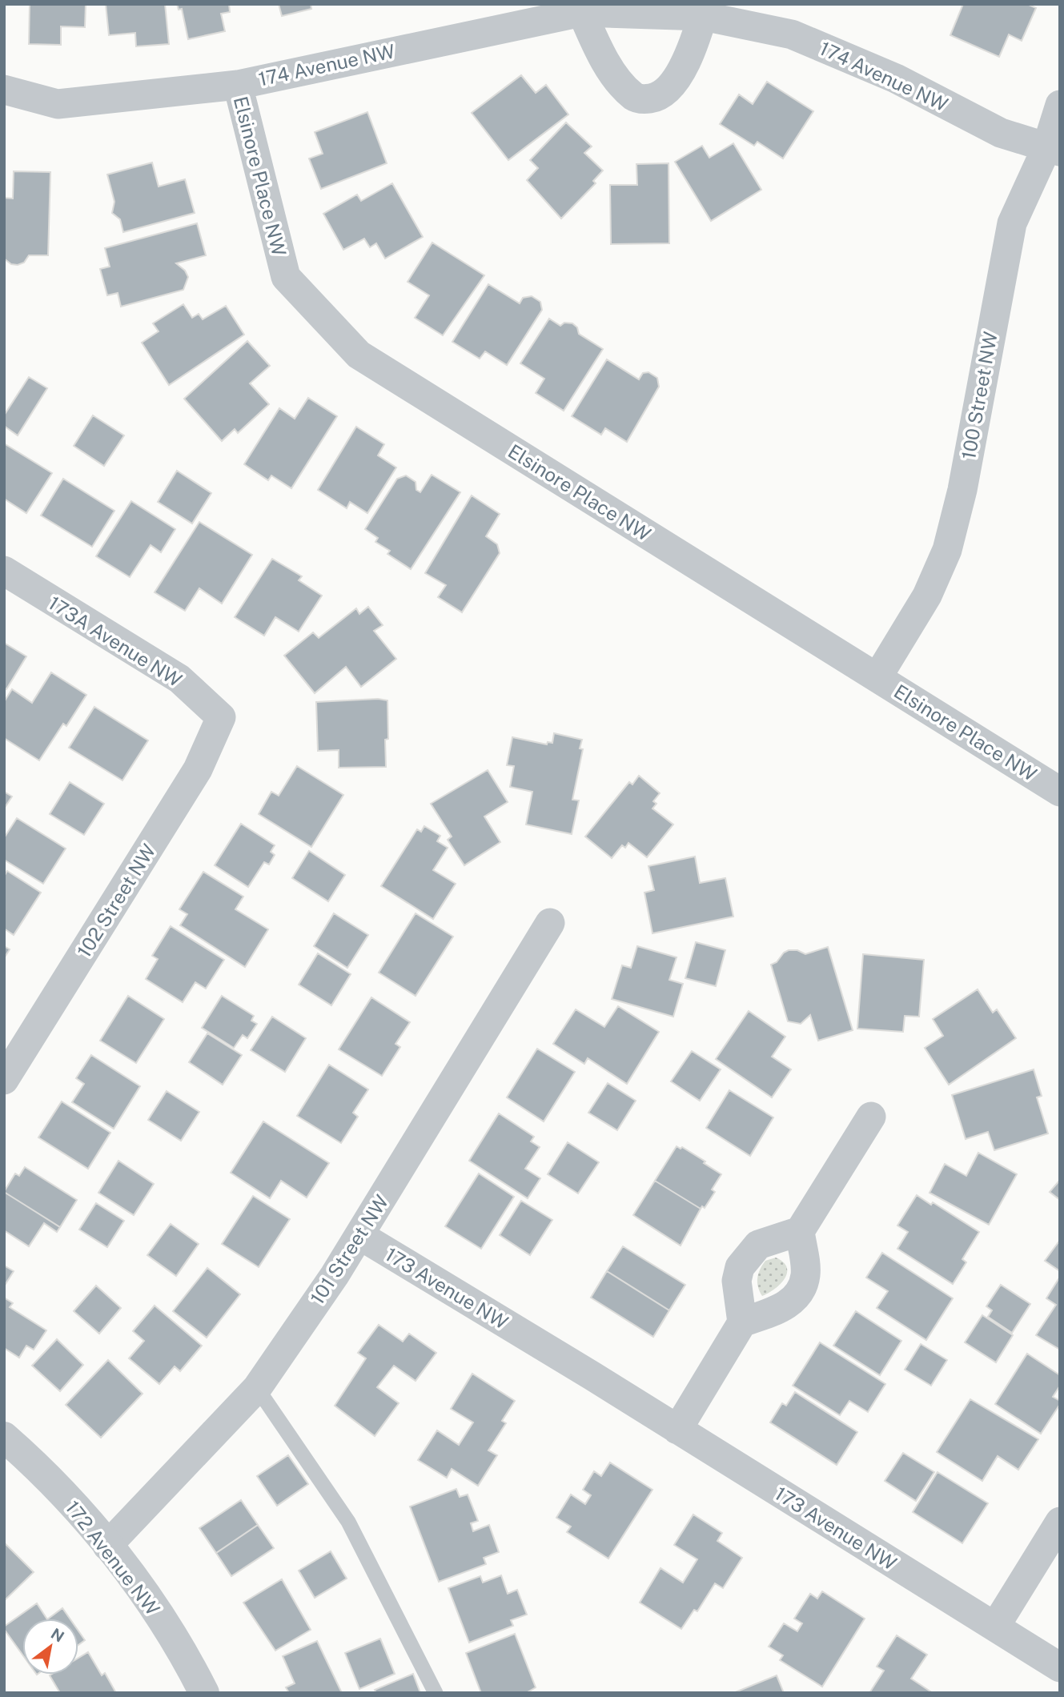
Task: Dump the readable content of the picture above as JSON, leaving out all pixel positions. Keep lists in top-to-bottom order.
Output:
{
  "streets": {
    "street": [
      "174 Avenue NW",
      "Elsinore Place NW",
      "100 Street NW",
      "173A Avenue NW",
      "102 Street NW",
      "101 Street NW",
      "173 Avenue NW",
      "172 Avenue NW"
    ]
  },
  "crossings": [
    ["174 Avenue NW", "Elsinore Place NW"],
    ["174 Avenue NW", "100 Street NW"],
    ["Elsinore Place NW", "100 Street NW"],
    ["173A Avenue NW", "102 Street NW"],
    ["101 Street NW", "173 Avenue NW"],
    ["101 Street NW", "172 Avenue NW"]
  ],
  "north": "top right"
}
